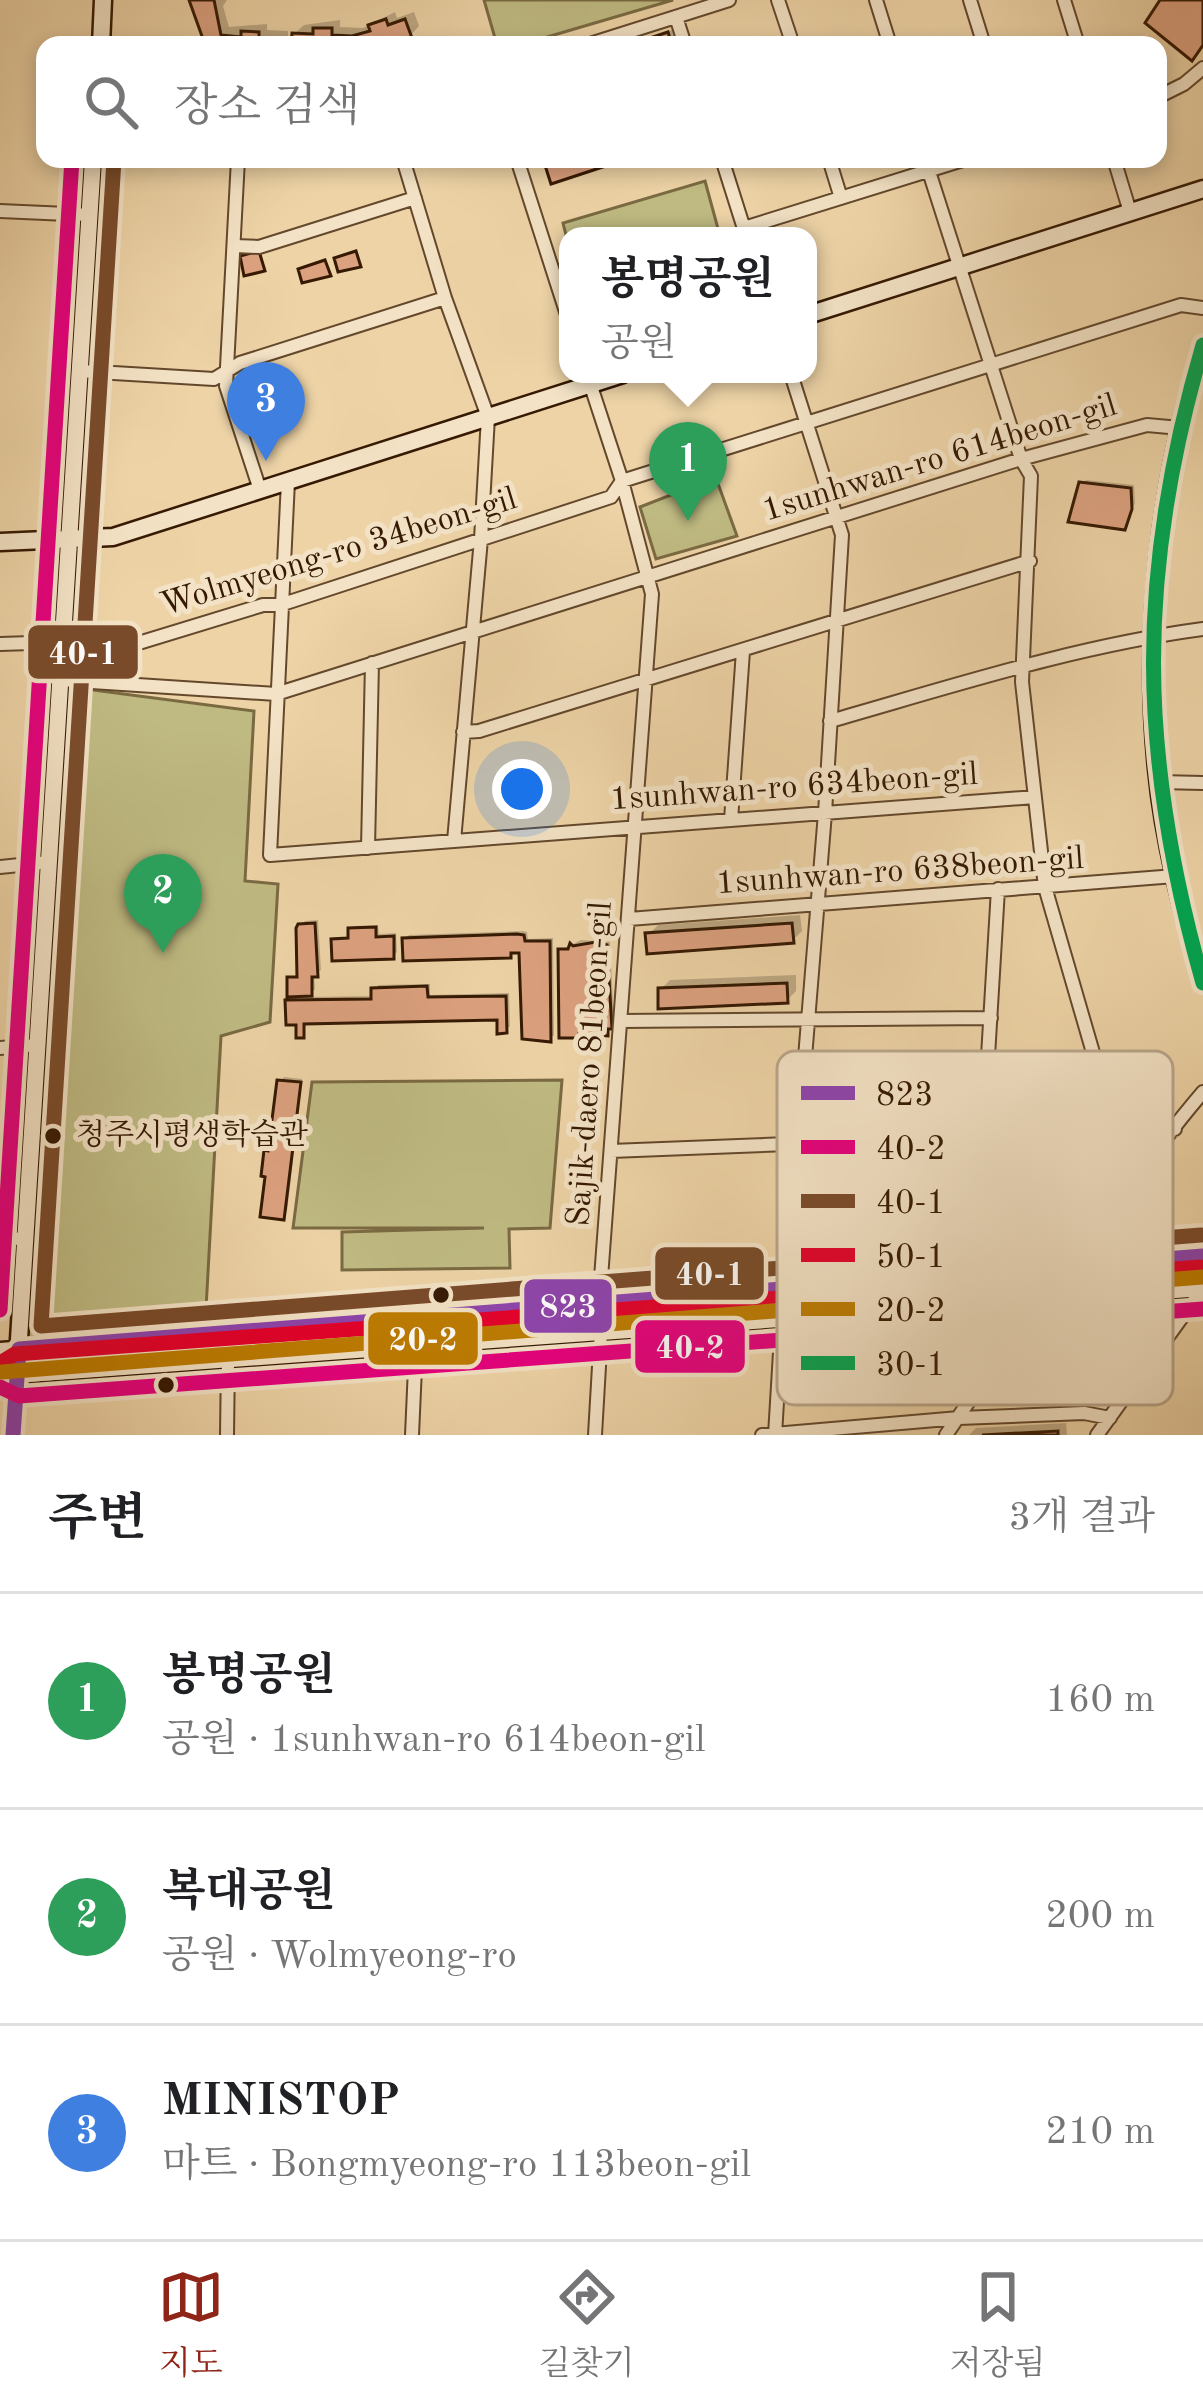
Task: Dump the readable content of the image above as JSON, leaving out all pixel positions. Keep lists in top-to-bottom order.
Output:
{
  "streets": {
    "street": [
      "1sunhwan-ro 614beon-gil",
      "Wolmyeong-ro 34beon-gil",
      "1sunhwan-ro 634beon-gil",
      "1sunhwan-ro 638beon-gil",
      "Sajik-daero 81beon-gil"
    ]
  },
  "crossings": [
    ["1sunhwan-ro 614beon-gil", "1sunhwan-ro 634beon-gil"],
    ["1sunhwan-ro 614beon-gil", "Sajik-daero 81beon-gil"],
    ["Wolmyeong-ro 34beon-gil", "Sajik-daero 81beon-gil"],
    ["1sunhwan-ro 634beon-gil", "Sajik-daero 81beon-gil"],
    ["1sunhwan-ro 638beon-gil", "Sajik-daero 81beon-gil"]
  ],
  "places": ["청주시평생학습관"],
  "lines": [
    "transit line 40-2",
    "transit line 40-1",
    "transit line 30-1",
    "transit line 823",
    "transit line 50-1",
    "transit line 20-2"
  ],
  "legend": [
    "823",
    "40-2",
    "40-1",
    "50-1",
    "20-2",
    "30-1"
  ],
  "page": {
    "search": "장소 검색",
    "popup": ["봉명공원", "공원"],
    "pins": ["3", "1", "2"],
    "heading": ["주변", "3개 결과"],
    "list": [
      {
        "mark": "1",
        "name": "봉명공원",
        "note": "공원 · 1sunhwan-ro 614beon-gil",
        "value": "160 m"
      },
      {
        "mark": "2",
        "name": "복대공원",
        "note": "공원 · Wolmyeong-ro",
        "value": "200 m"
      },
      {
        "mark": "3",
        "name": "MINISTOP",
        "note": "마트 · Bongmyeong-ro 113beon-gil",
        "value": "210 m"
      }
    ],
    "nav": ["지도", "길찾기", "저장됨"]
  }
}
